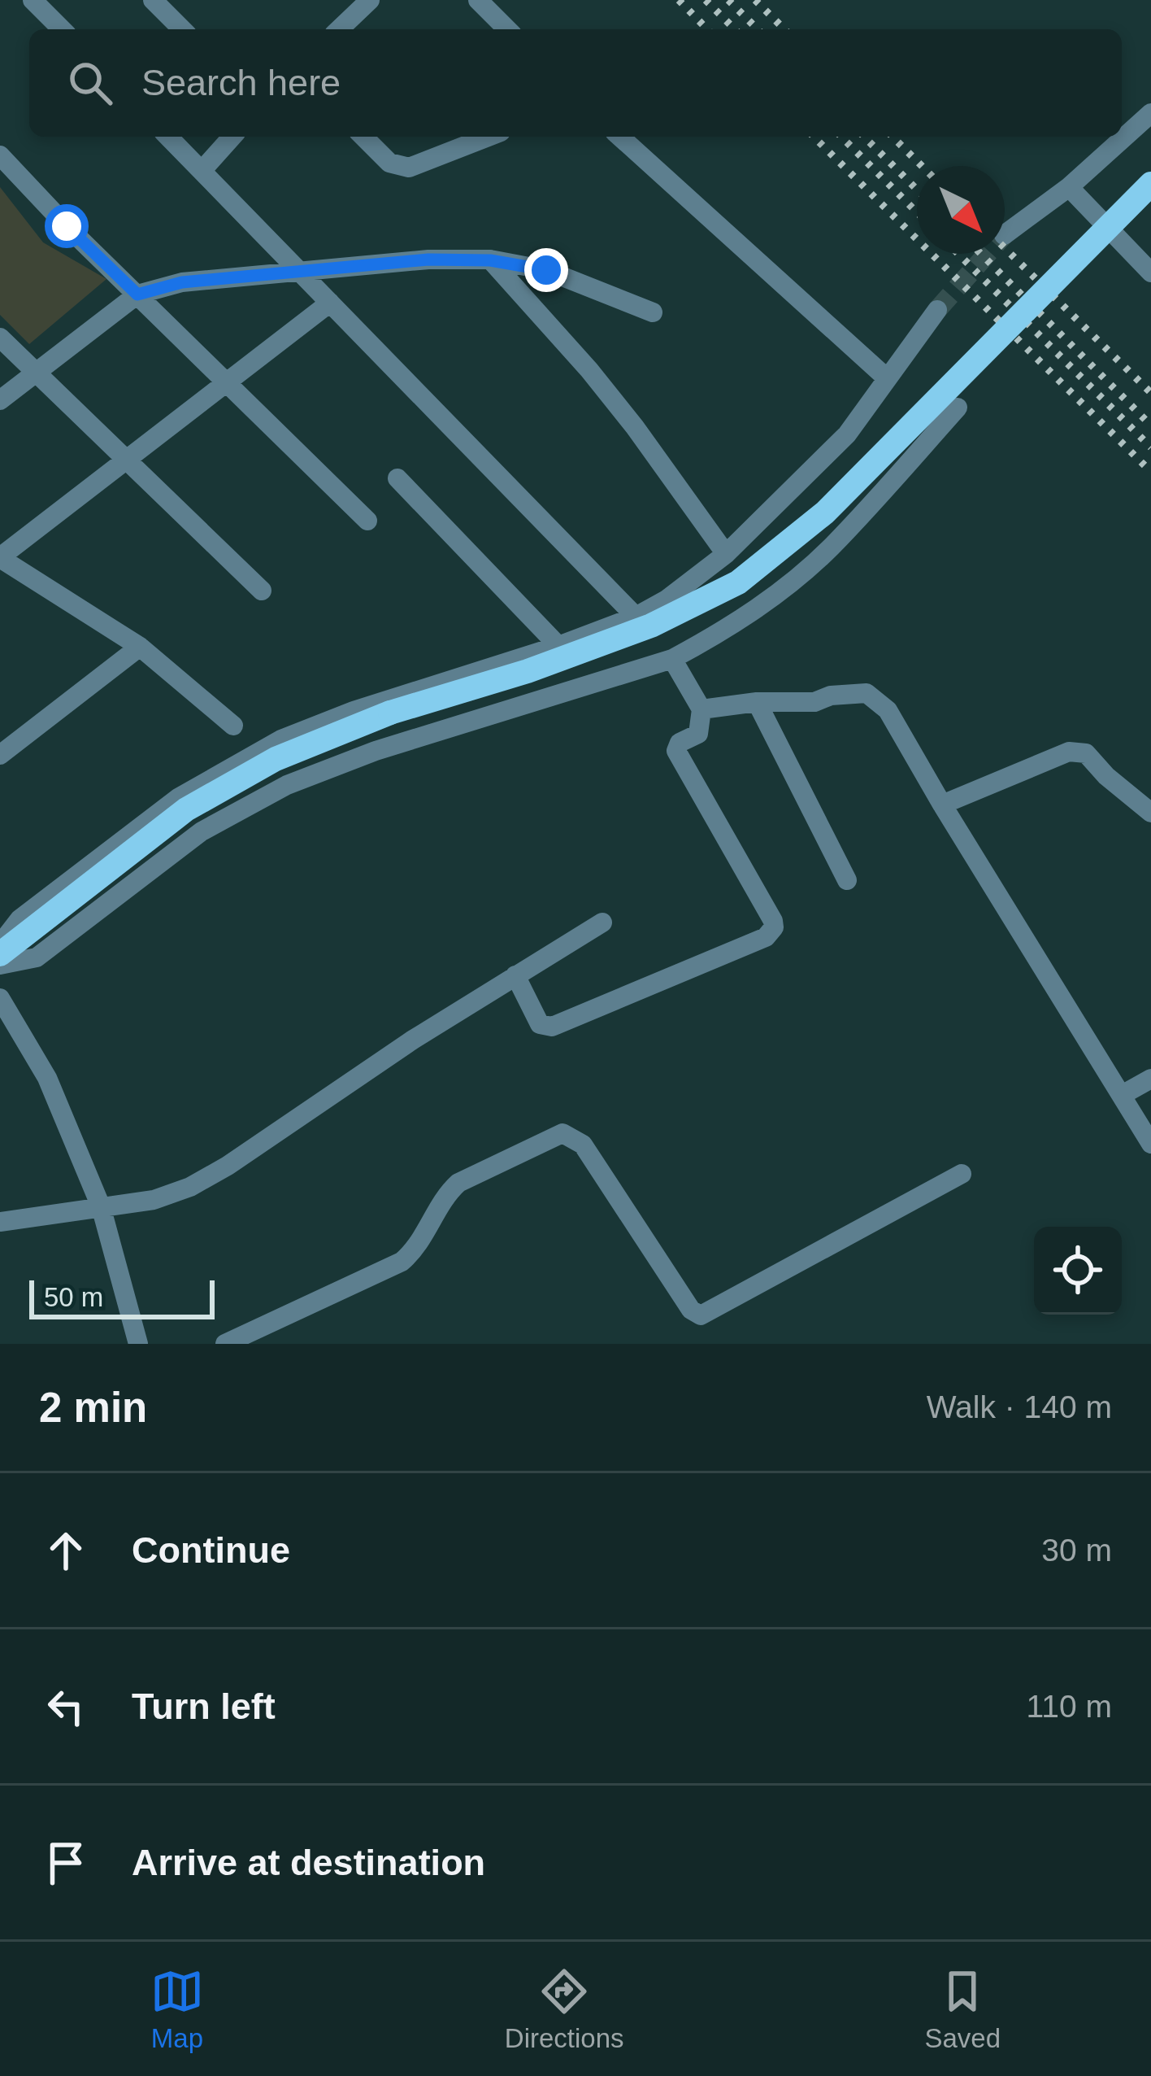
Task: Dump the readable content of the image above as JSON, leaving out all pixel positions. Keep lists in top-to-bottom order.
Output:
{
  "scale_bar": "50 m",
  "north": "bottom right",
  "page": {
    "search": "Search here",
    "scale": "50 m",
    "heading": ["2 min", "Walk · 140 m"],
    "list": [
      ["Continue", "30 m"],
      ["Turn left", "110 m"],
      "Arrive at destination"
    ],
    "nav": ["Map", "Directions", "Saved"]
  }
}
